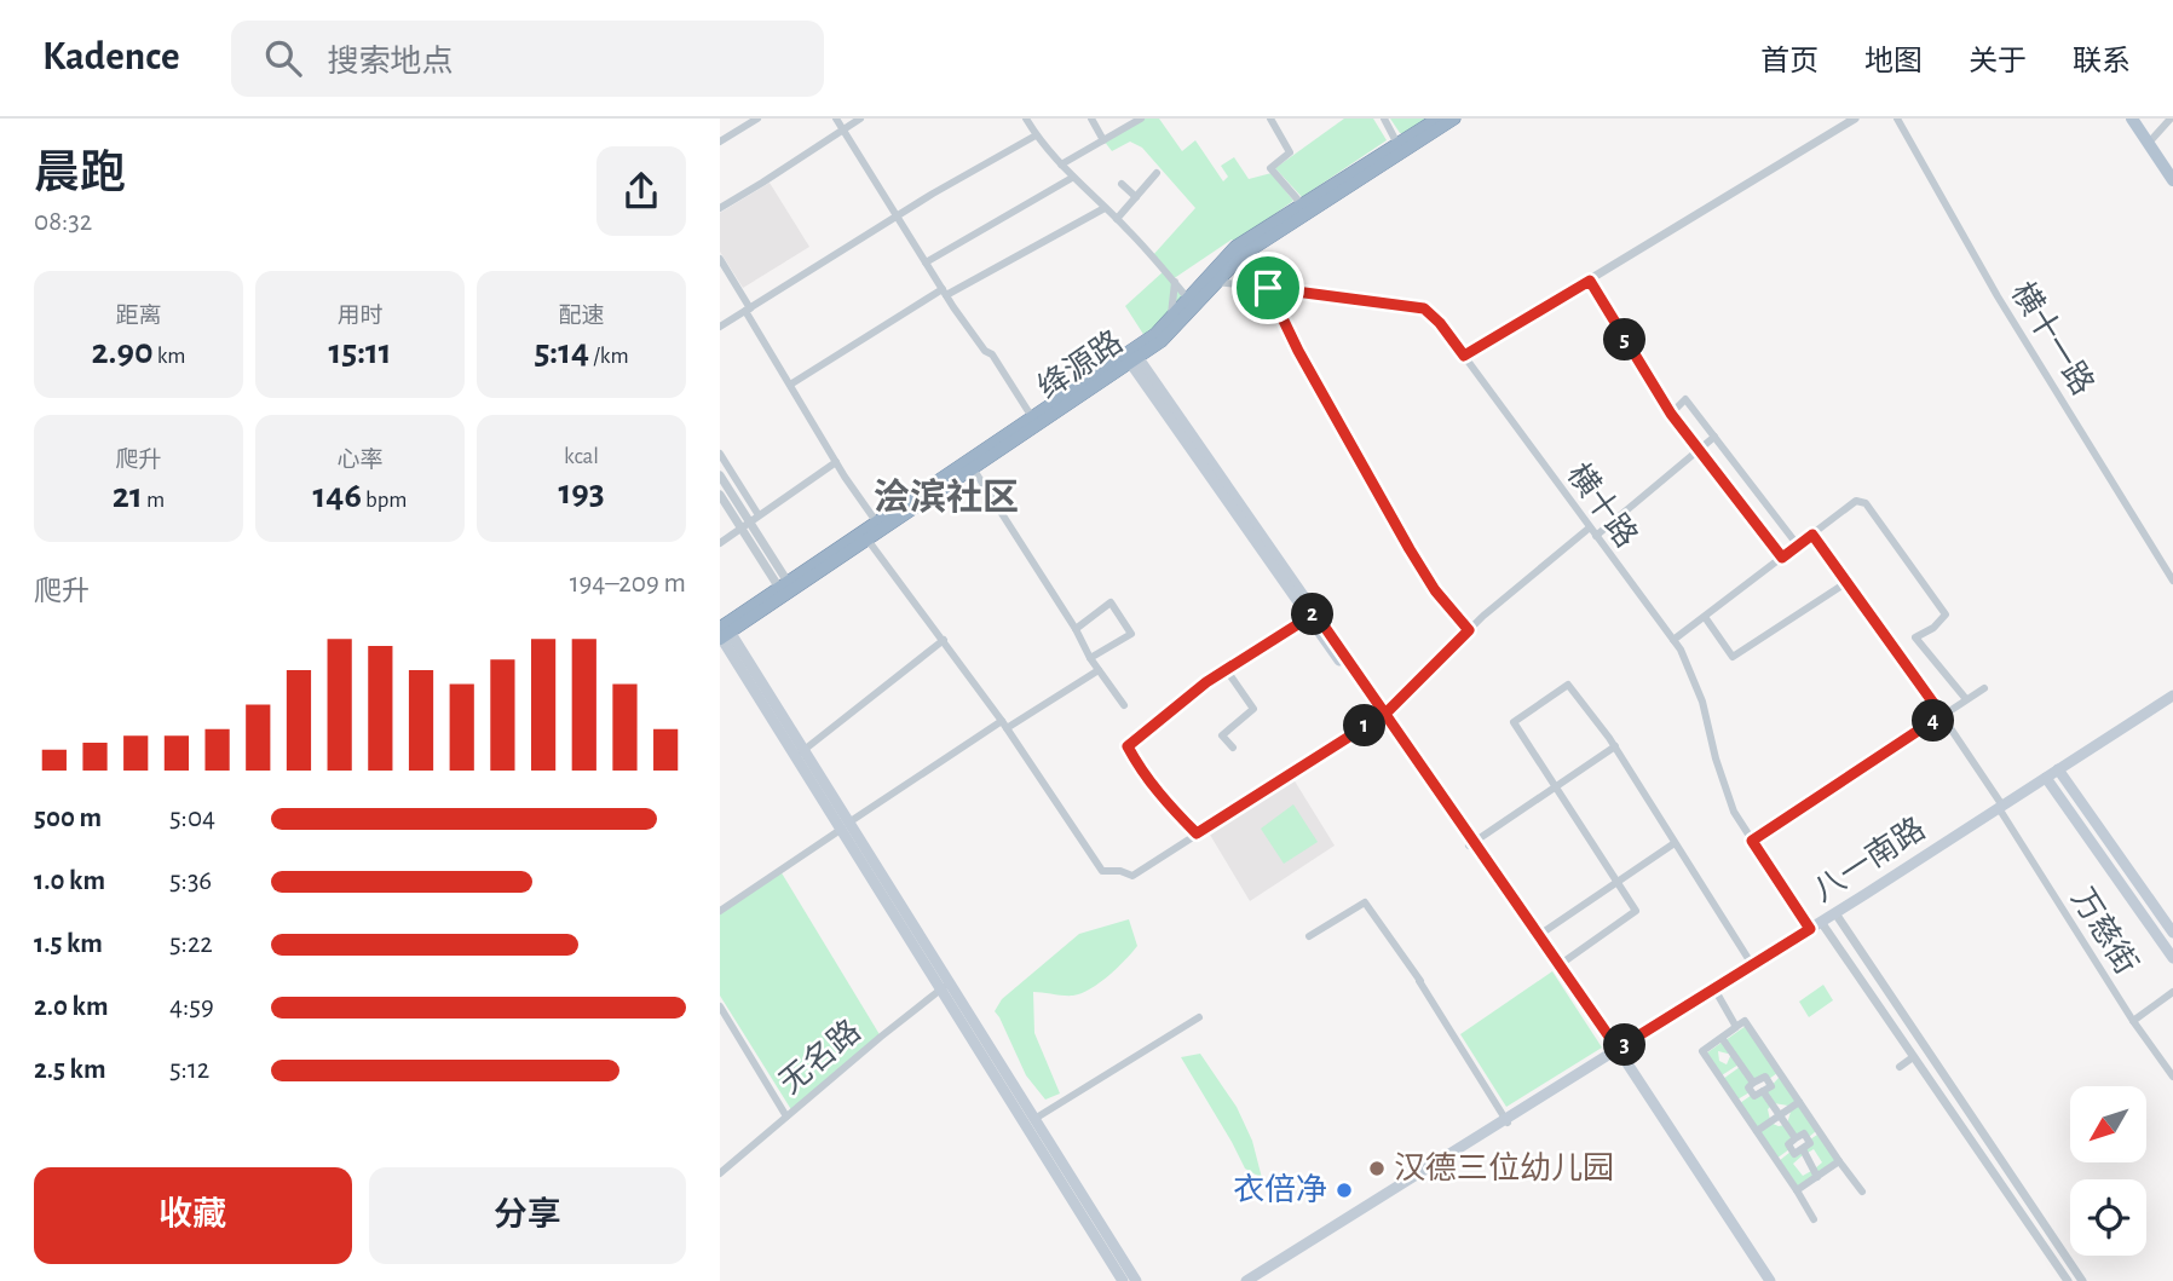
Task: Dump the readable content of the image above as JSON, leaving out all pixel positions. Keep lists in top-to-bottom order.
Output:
{
  "streets": {
    "highway": ["绛源路"],
    "main road": ["八一南路"],
    "street": [
      "横十一路",
      "横十路",
      "万慈街",
      "无名路"
    ]
  },
  "crossings": [
    ["绛源路", "横十路"],
    ["横十路", "八一南路"],
    ["八一南路", "万慈街"]
  ],
  "districts": ["浍滨社区"],
  "places": ["汉德三位幼儿园", "衣倍净"],
  "north": "bottom left",
  "page": {
    "header": "Kadence",
    "search": "搜索地点",
    "nav": [
      "首页",
      "地图",
      "关于",
      "联系"
    ],
    "heading": ["晨跑", "08:32"],
    "stats": [
      ["距离", "2.90 km"],
      ["用时", "15:11"],
      ["配速", "5:14 /km"],
      ["爬升", "21 m"],
      ["心率", "146 bpm"],
      ["kcal", "193"]
    ],
    "pins": [
      "5",
      "2",
      "4",
      "1",
      "3"
    ],
    "chart": ["爬升", "194–209 m"],
    "list": [
      {
        "name": "500 m",
        "note": "5:04"
      },
      {
        "name": "1.0 km",
        "note": "5:36"
      },
      {
        "name": "1.5 km",
        "note": "5:22"
      },
      {
        "name": "2.0 km",
        "note": "4:59"
      },
      {
        "name": "2.5 km",
        "note": "5:12"
      }
    ],
    "buttons": ["收藏", "分享"]
  }
}
